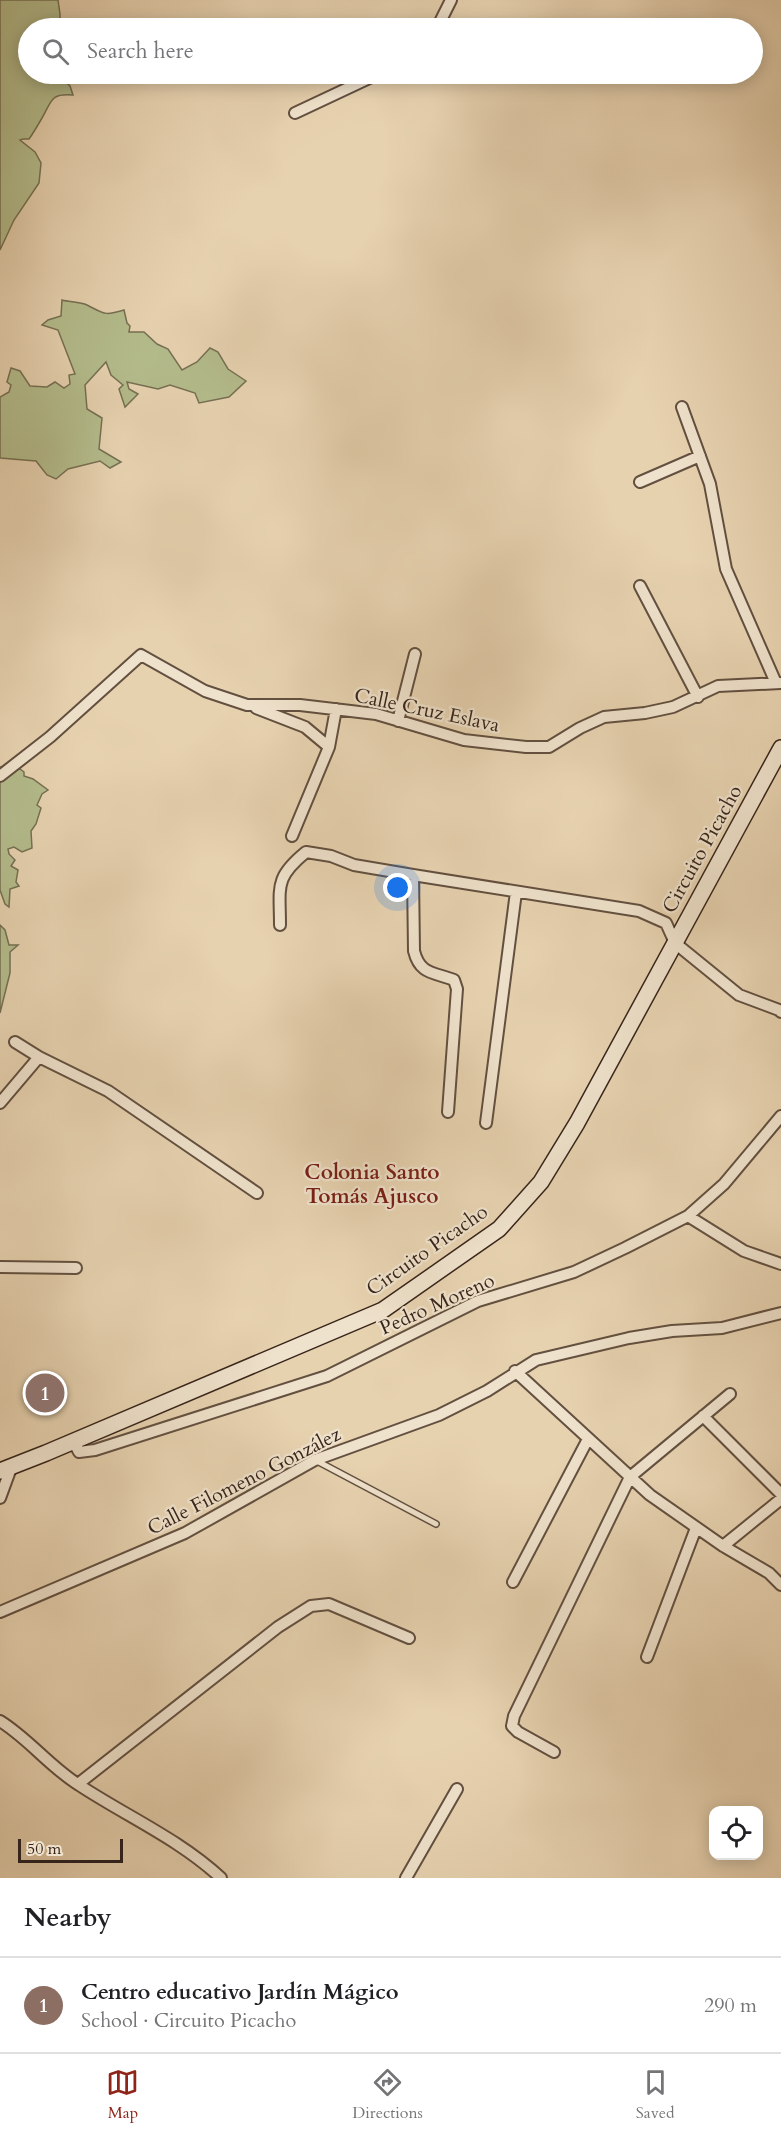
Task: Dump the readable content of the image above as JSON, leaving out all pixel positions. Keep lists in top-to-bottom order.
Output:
{
  "streets": {
    "main road": ["Circuito Picacho"],
    "street": ["Calle Cruz Eslava", "Pedro Moreno", "Calle Filomeno González"]
  },
  "crossings": [
    ["Circuito Picacho", "Pedro Moreno"]
  ],
  "districts": ["Colonia Santo Tomás Ajusco"],
  "scale_bar": "50 m",
  "page": {
    "search": "Search here",
    "pins": "1",
    "scale": "50 m",
    "heading": "Nearby",
    "list": [
      {
        "mark": "1",
        "name": "Centro educativo Jardín Mágico",
        "note": "School · Circuito Picacho",
        "value": "290 m"
      }
    ],
    "nav": ["Map", "Directions", "Saved"]
  }
}
